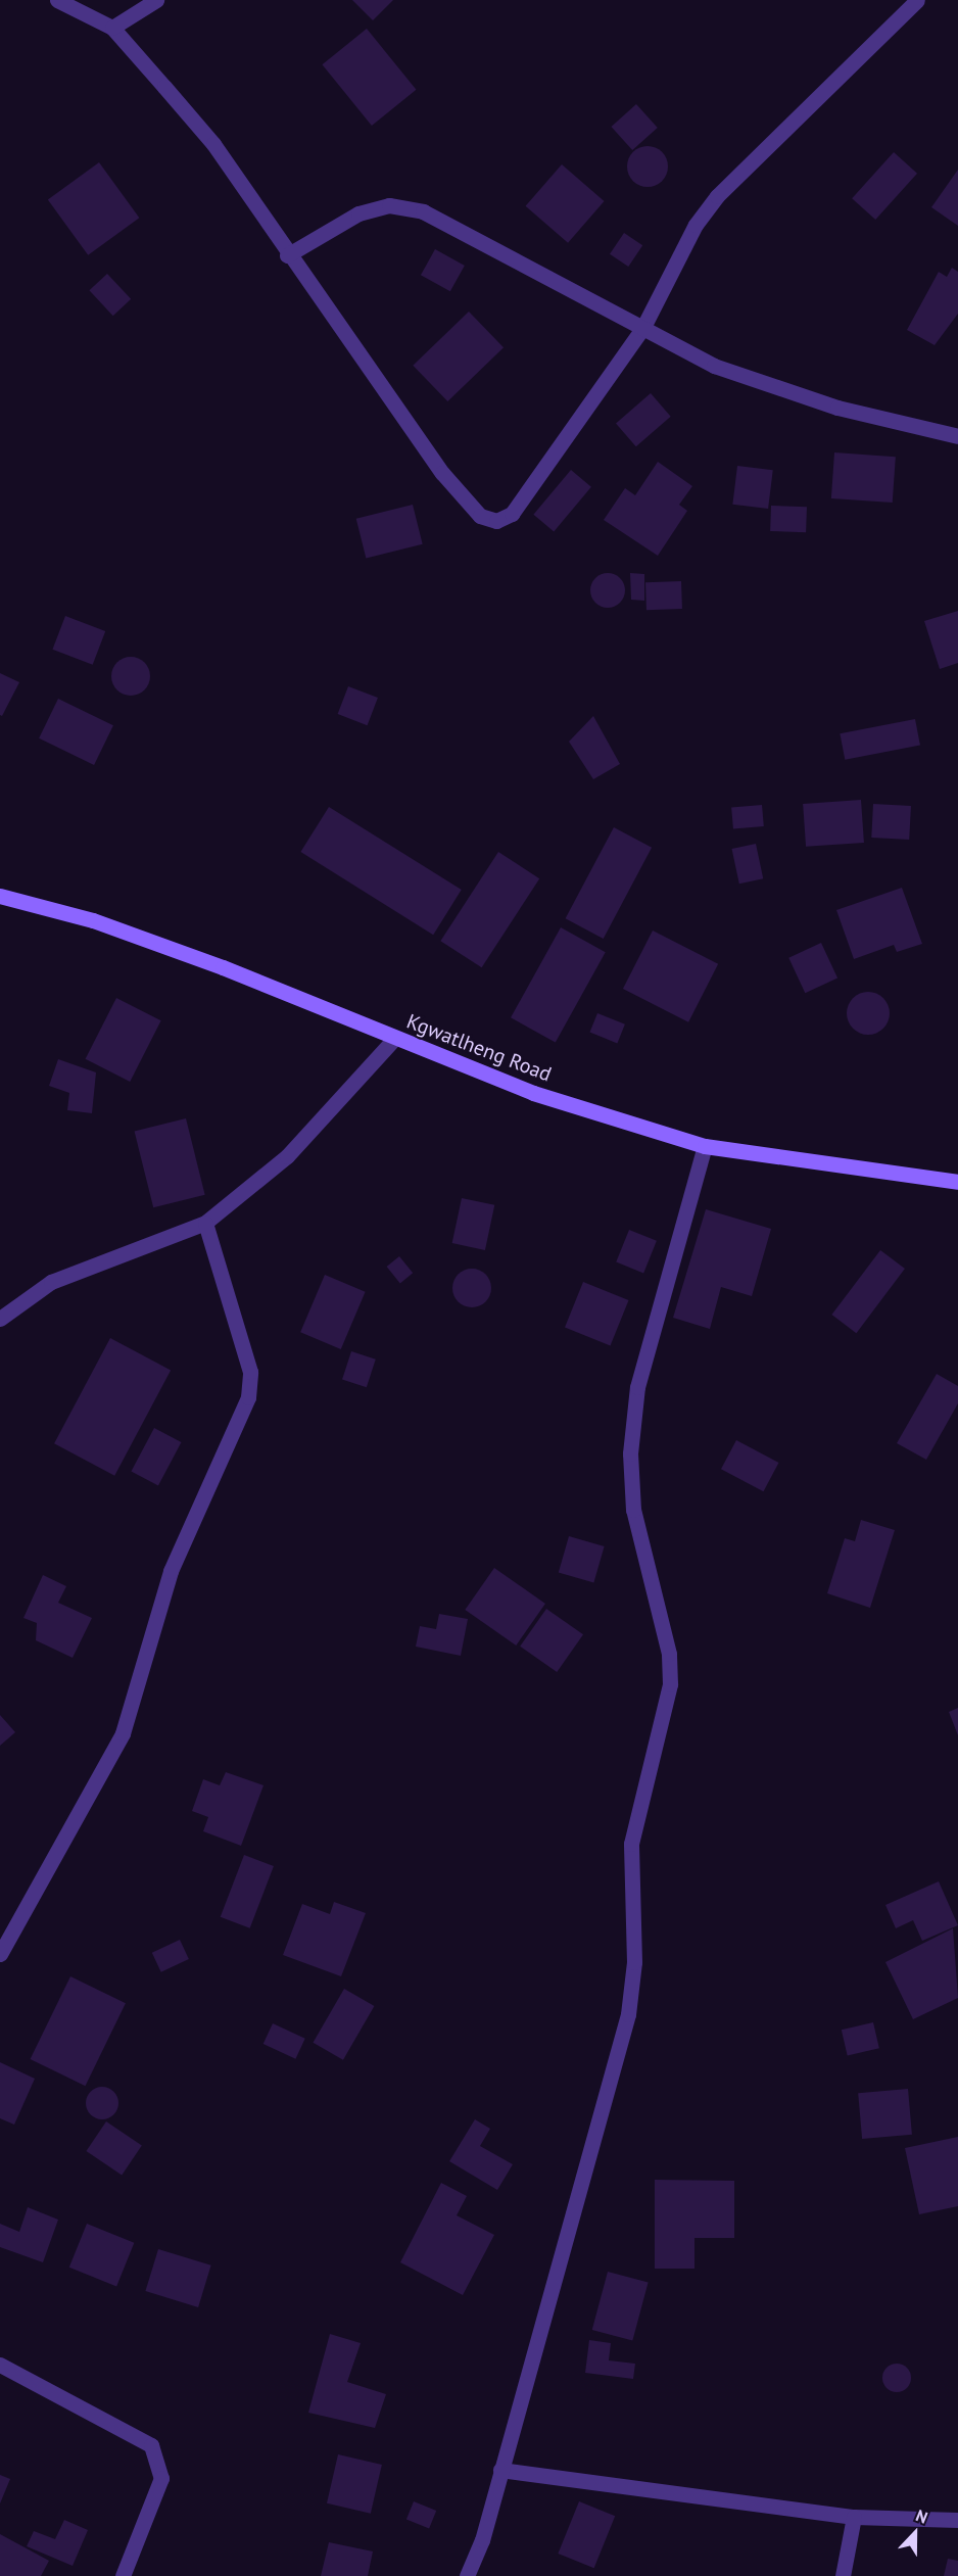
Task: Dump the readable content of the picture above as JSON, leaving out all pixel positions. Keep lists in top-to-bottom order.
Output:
{
  "streets": {
    "street": ["Kgwatlheng Road"]
  },
  "north": "top"
}
